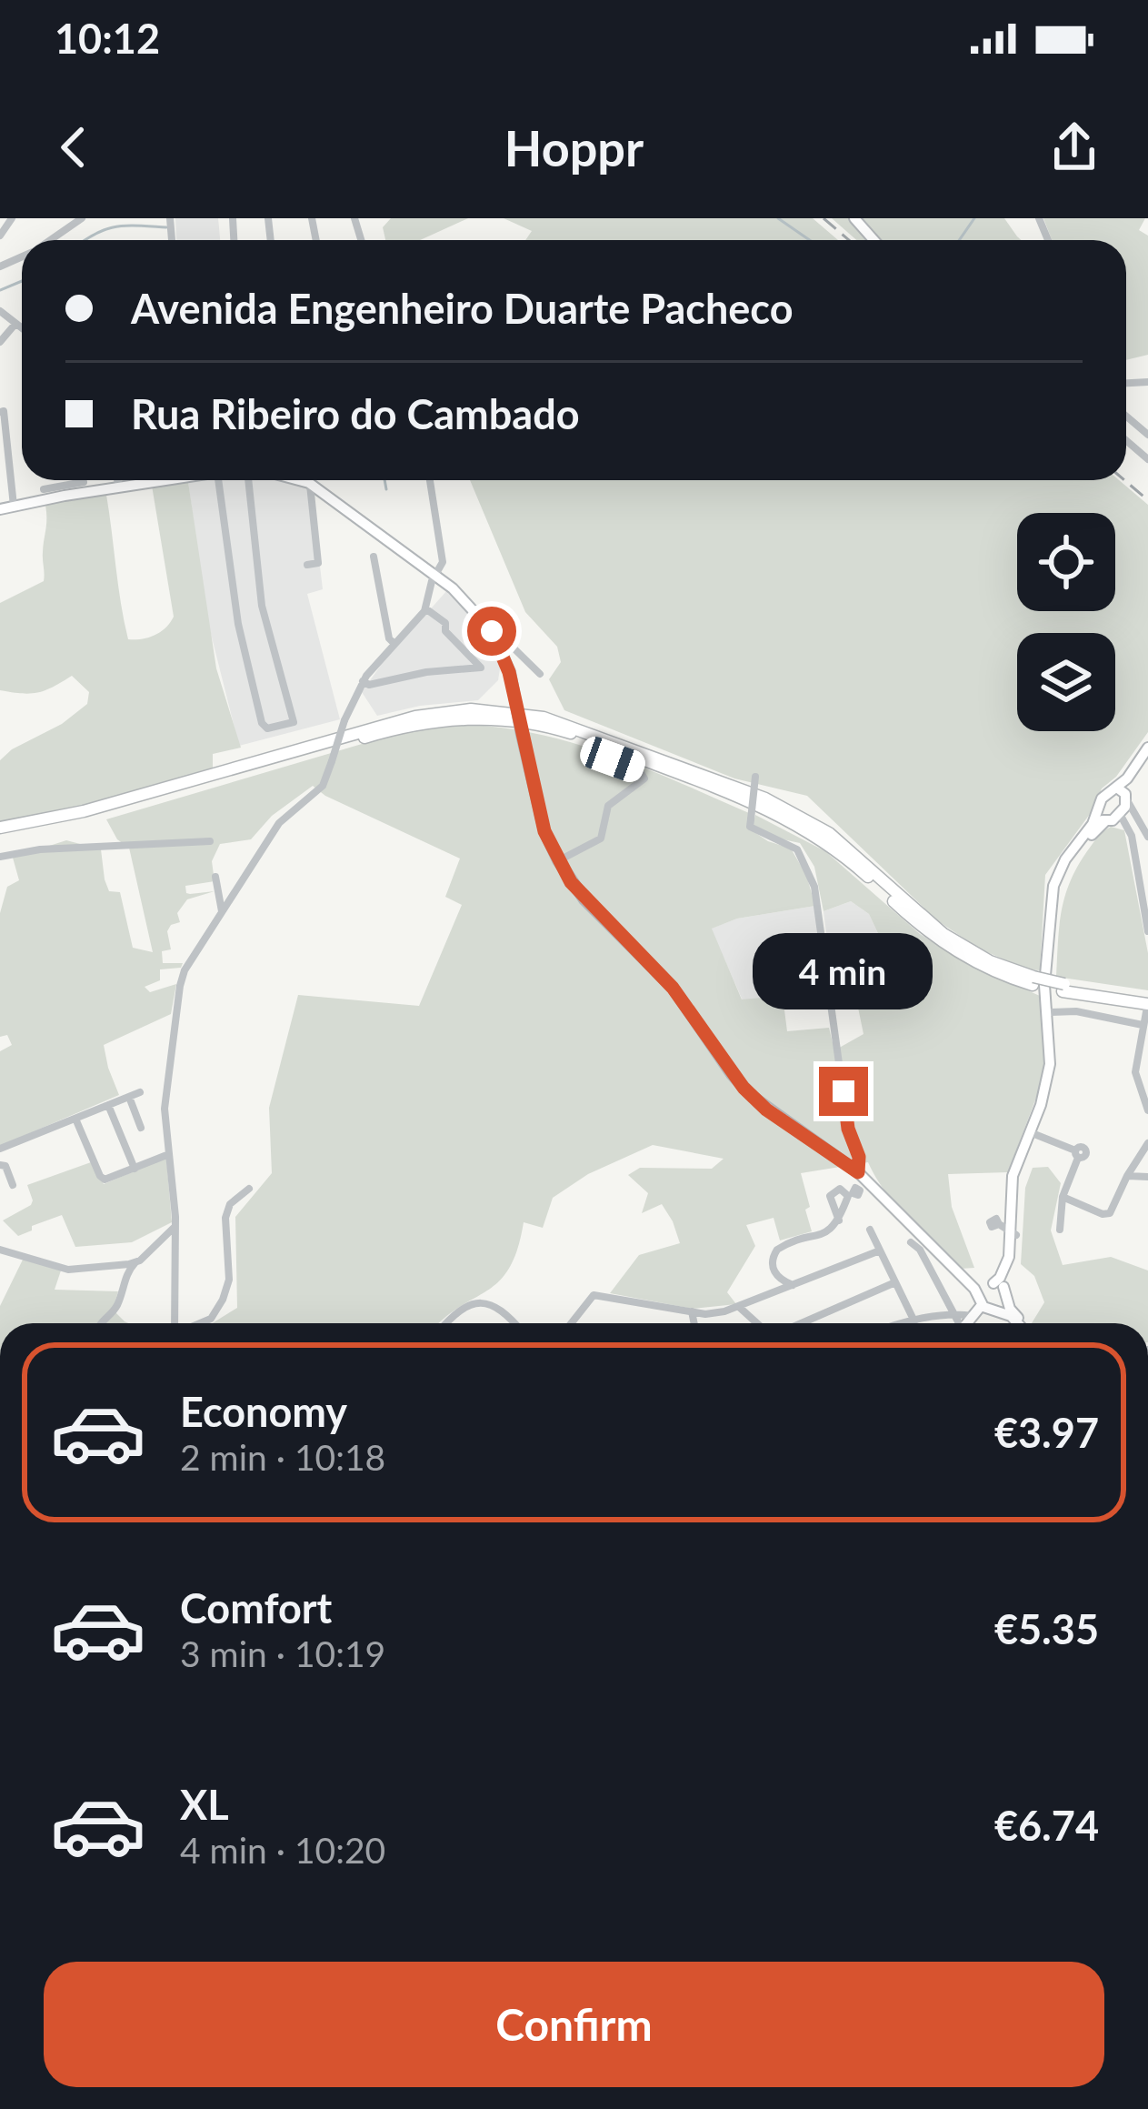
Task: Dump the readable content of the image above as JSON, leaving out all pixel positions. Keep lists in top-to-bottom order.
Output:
{
  "page": {
    "status": "10:12",
    "header": "Hoppr",
    "banner": ["Avenida Engenheiro Duarte Pacheco", "Rua Ribeiro do Cambado"],
    "bubble": "4 min",
    "list": [
      {
        "name": "Economy",
        "note": "2 min · 10:18",
        "value": "€3.97"
      },
      {
        "name": "Comfort",
        "note": "3 min · 10:19",
        "value": "€5.35"
      },
      {
        "name": "XL",
        "note": "4 min · 10:20",
        "value": "€6.74"
      }
    ],
    "buttons": "Confirm"
  }
}
